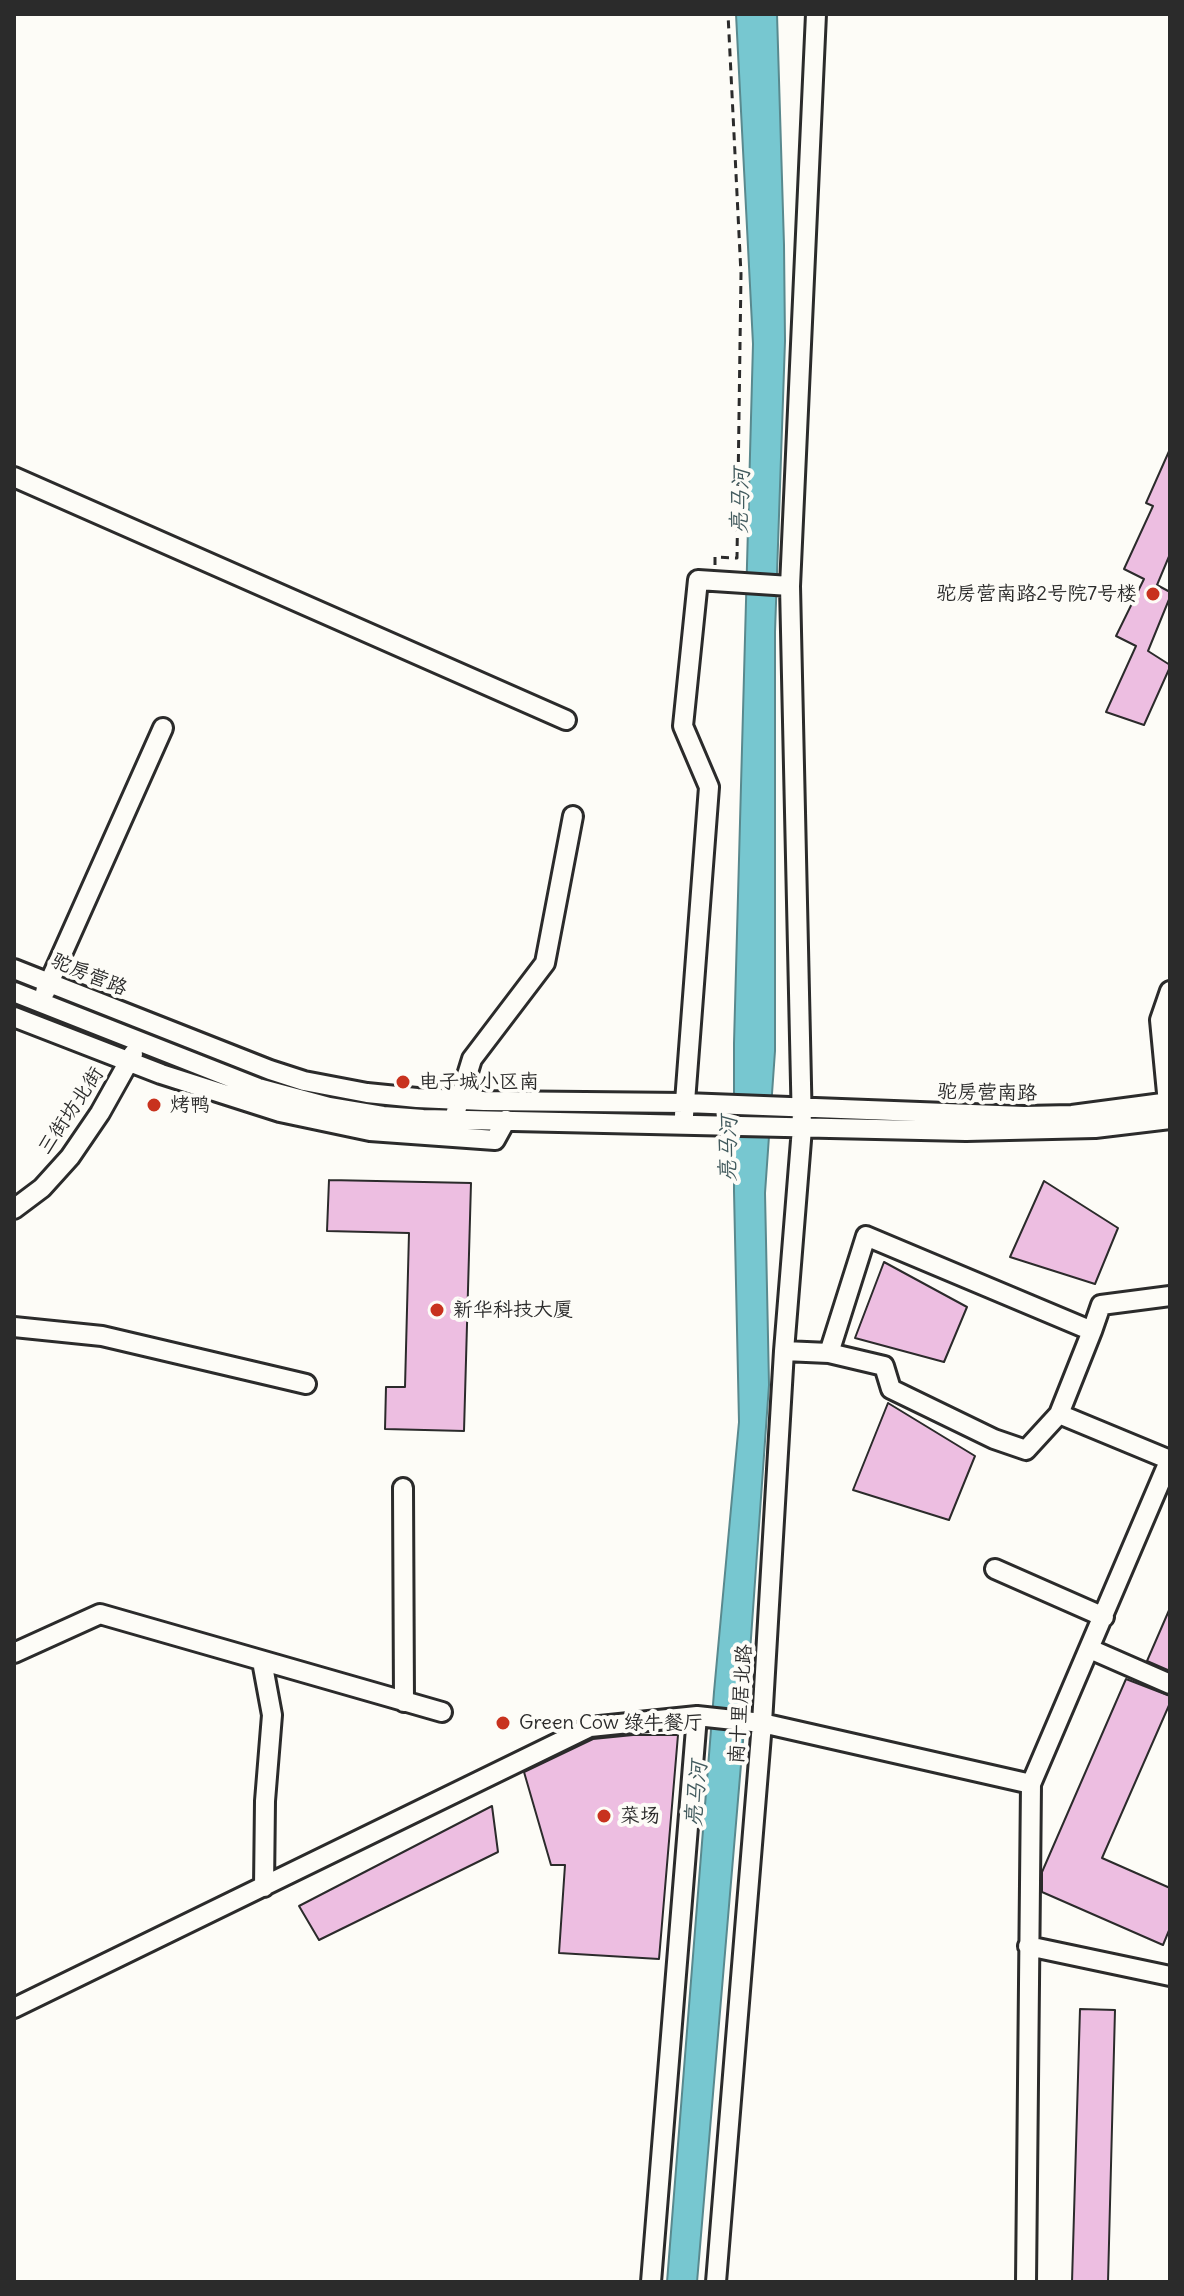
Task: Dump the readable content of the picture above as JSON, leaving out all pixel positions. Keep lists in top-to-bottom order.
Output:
{
  "streets": {
    "street": [
      "驼房营路",
      "驼房营南路",
      "三街坊北街",
      "南十里居北路"
    ]
  },
  "crossings": [
    ["驼房营路", "驼房营南路"],
    ["驼房营路", "三街坊北街"],
    ["驼房营南路", "三街坊北街"],
    ["驼房营南路", "南十里居北路"]
  ],
  "water": ["亮马河"],
  "places": [
    "驼房营南路2号院7号楼",
    "电子城小区南",
    "烤鸭",
    "新华科技大厦",
    "Green Cow 绿牛餐厅",
    "菜场"
  ]
}
